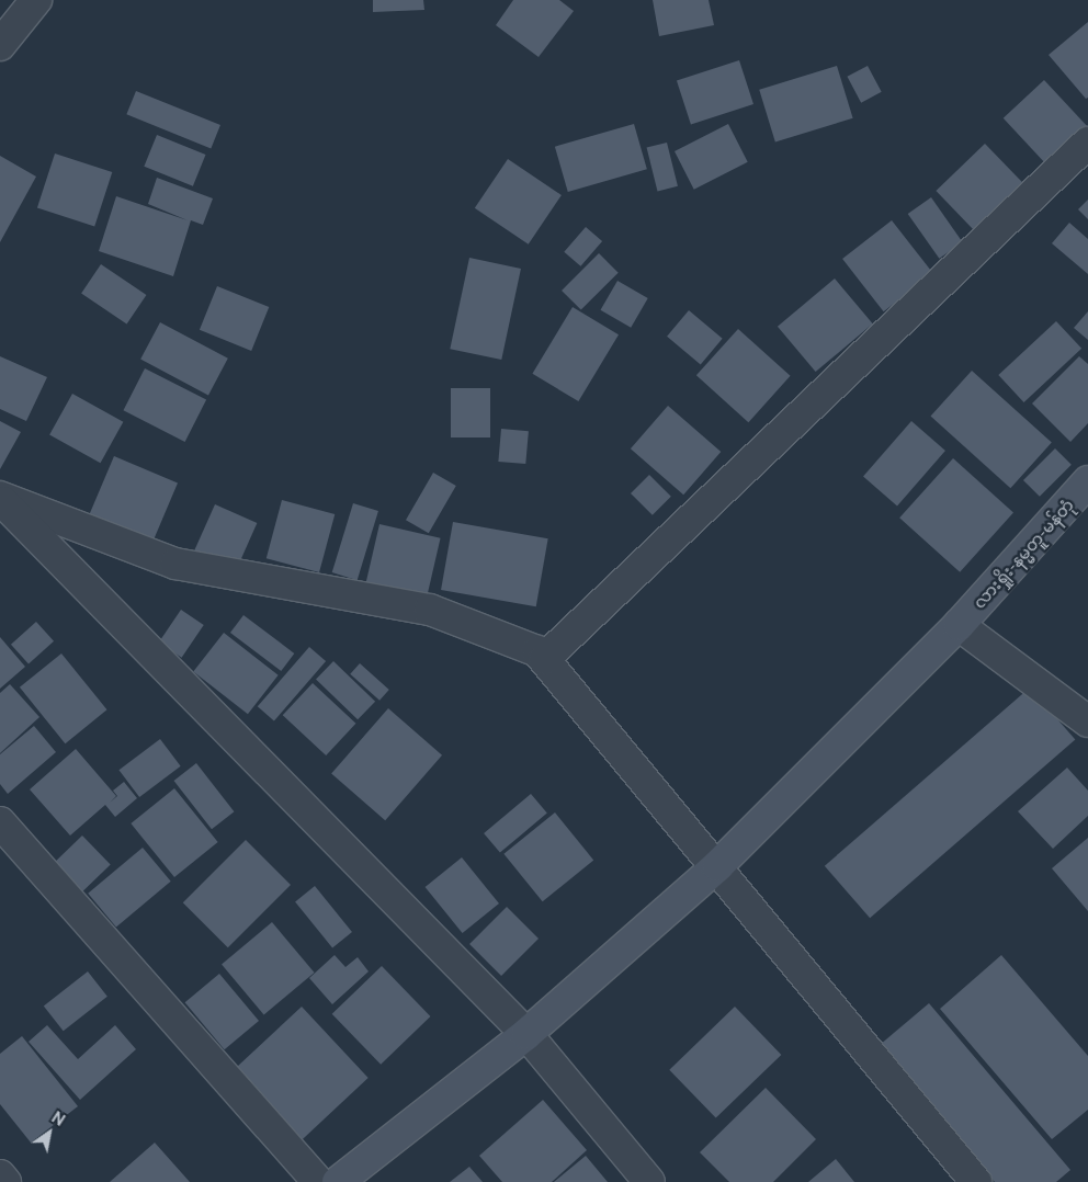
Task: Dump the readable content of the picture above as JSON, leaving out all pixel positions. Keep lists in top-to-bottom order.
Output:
{
  "streets": {
    "main road": ["လားရှိုး-နမ္မတူ-မန်တုံ"]
  },
  "north": "top right"
}
